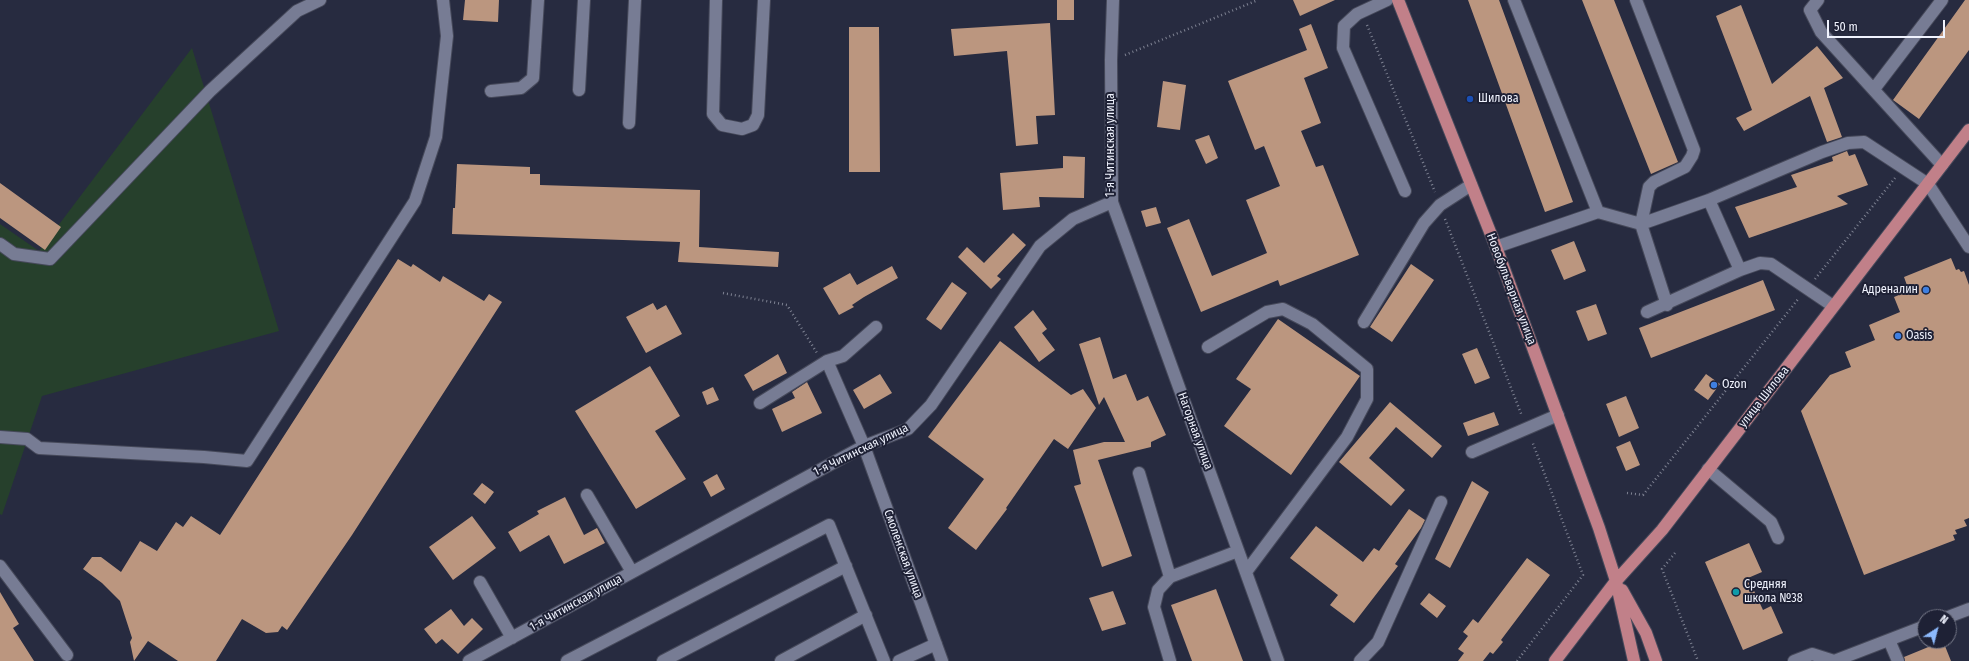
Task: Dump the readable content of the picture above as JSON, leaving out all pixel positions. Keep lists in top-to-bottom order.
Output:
{
  "streets": {
    "main road": ["Новобульварная улица", "улица Шилова"],
    "street": ["1-я Читинская улица", "Нагорная улица", "Смоленская улица"]
  },
  "crossings": [
    ["1-я Читинская улица", "Нагорная улица"],
    ["1-я Читинская улица", "Смоленская улица"],
    ["Новобульварная улица", "улица Шилова"]
  ],
  "places": [
    "Шилова",
    "Адреналин",
    "Oasis",
    "Ozon",
    "Средняя школа №38"
  ],
  "scale_bar": "50 m",
  "north": "top right"
}
